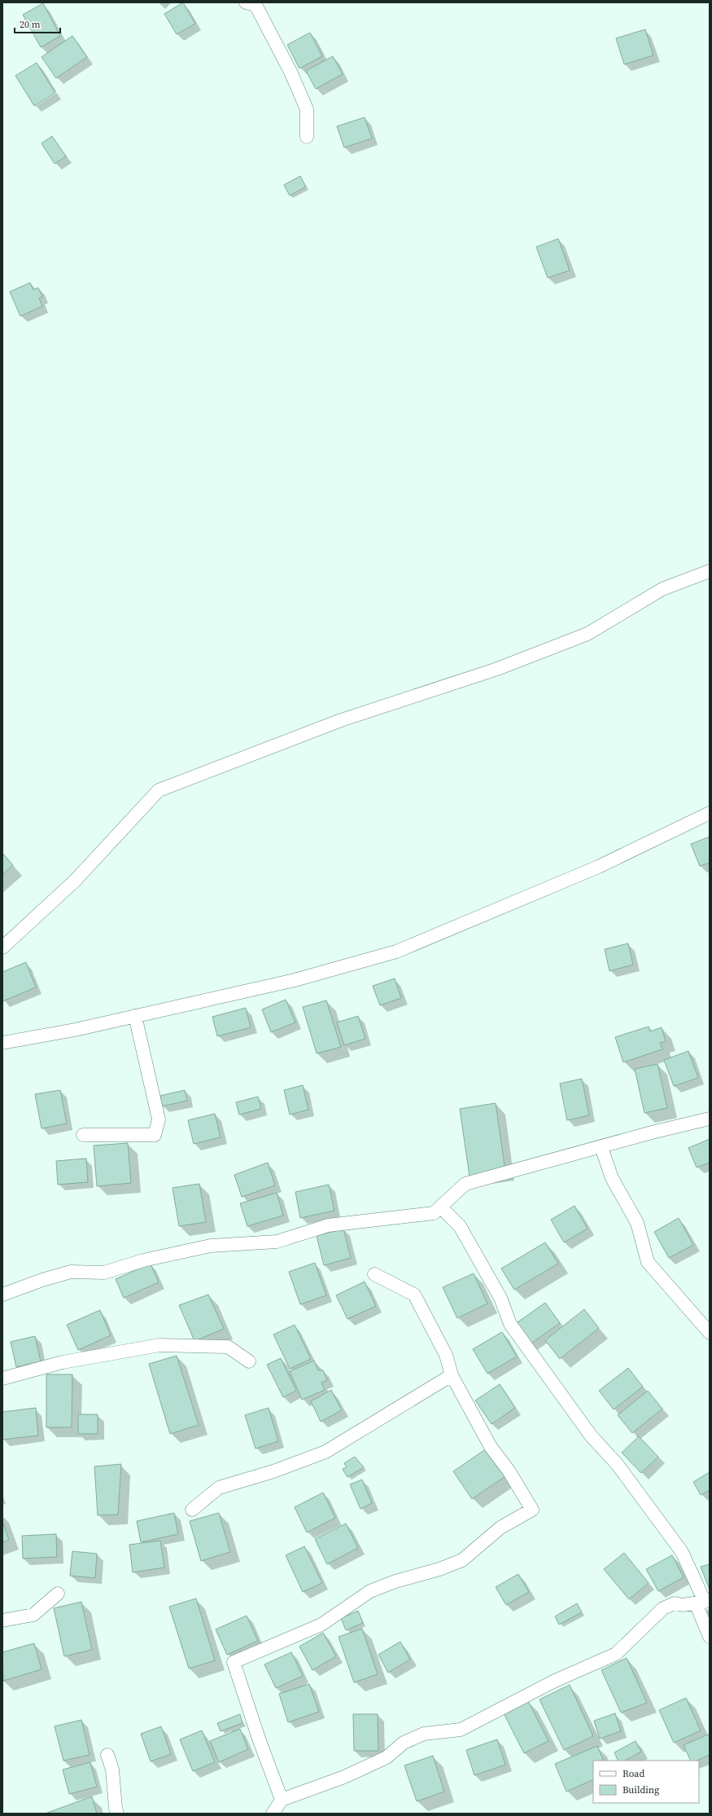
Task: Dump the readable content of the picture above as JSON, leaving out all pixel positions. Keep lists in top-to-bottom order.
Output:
{
  "legend": ["Road", "Building"],
  "scale_bar": "20 m"
}
